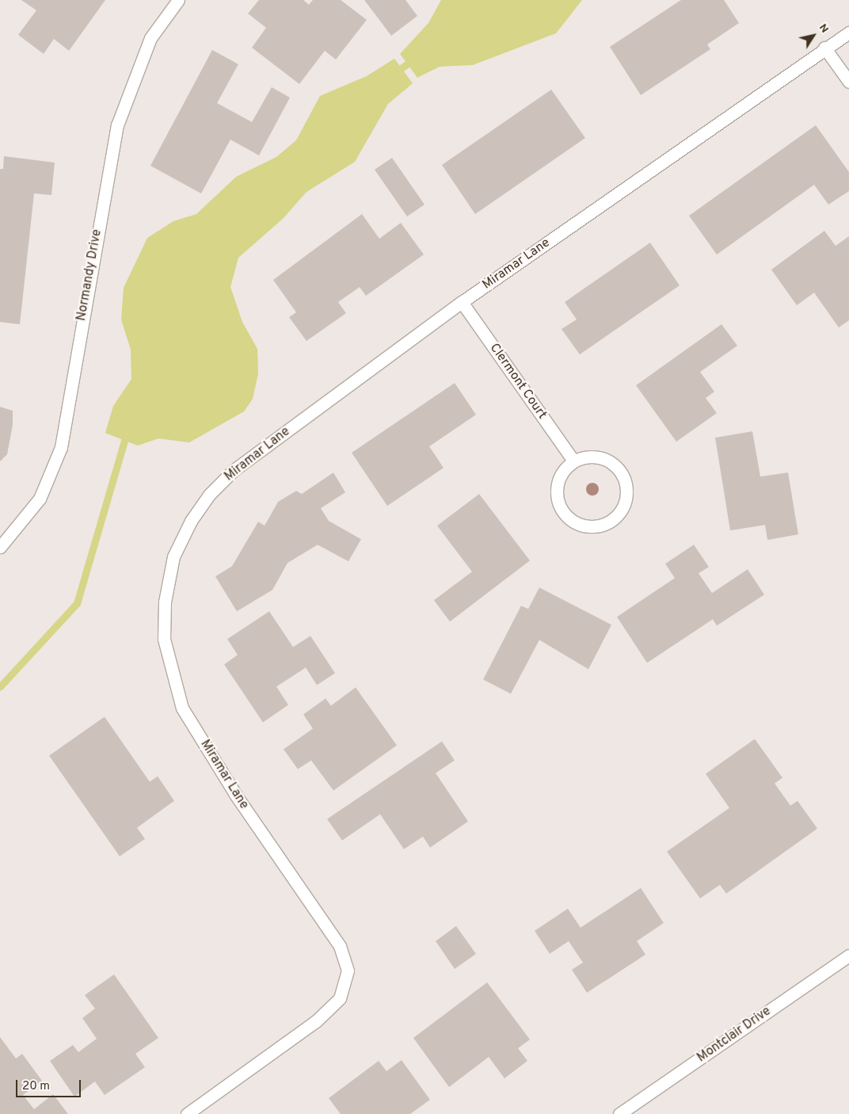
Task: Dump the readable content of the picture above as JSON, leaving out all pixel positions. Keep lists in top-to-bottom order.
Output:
{
  "streets": {
    "street": [
      "Miramar Lane",
      "Normandy Drive",
      "Clermont Court",
      "Montclair Drive"
    ]
  },
  "crossings": [
    ["Miramar Lane", "Clermont Court"]
  ],
  "scale_bar": "20 m",
  "north": "top right"
}
